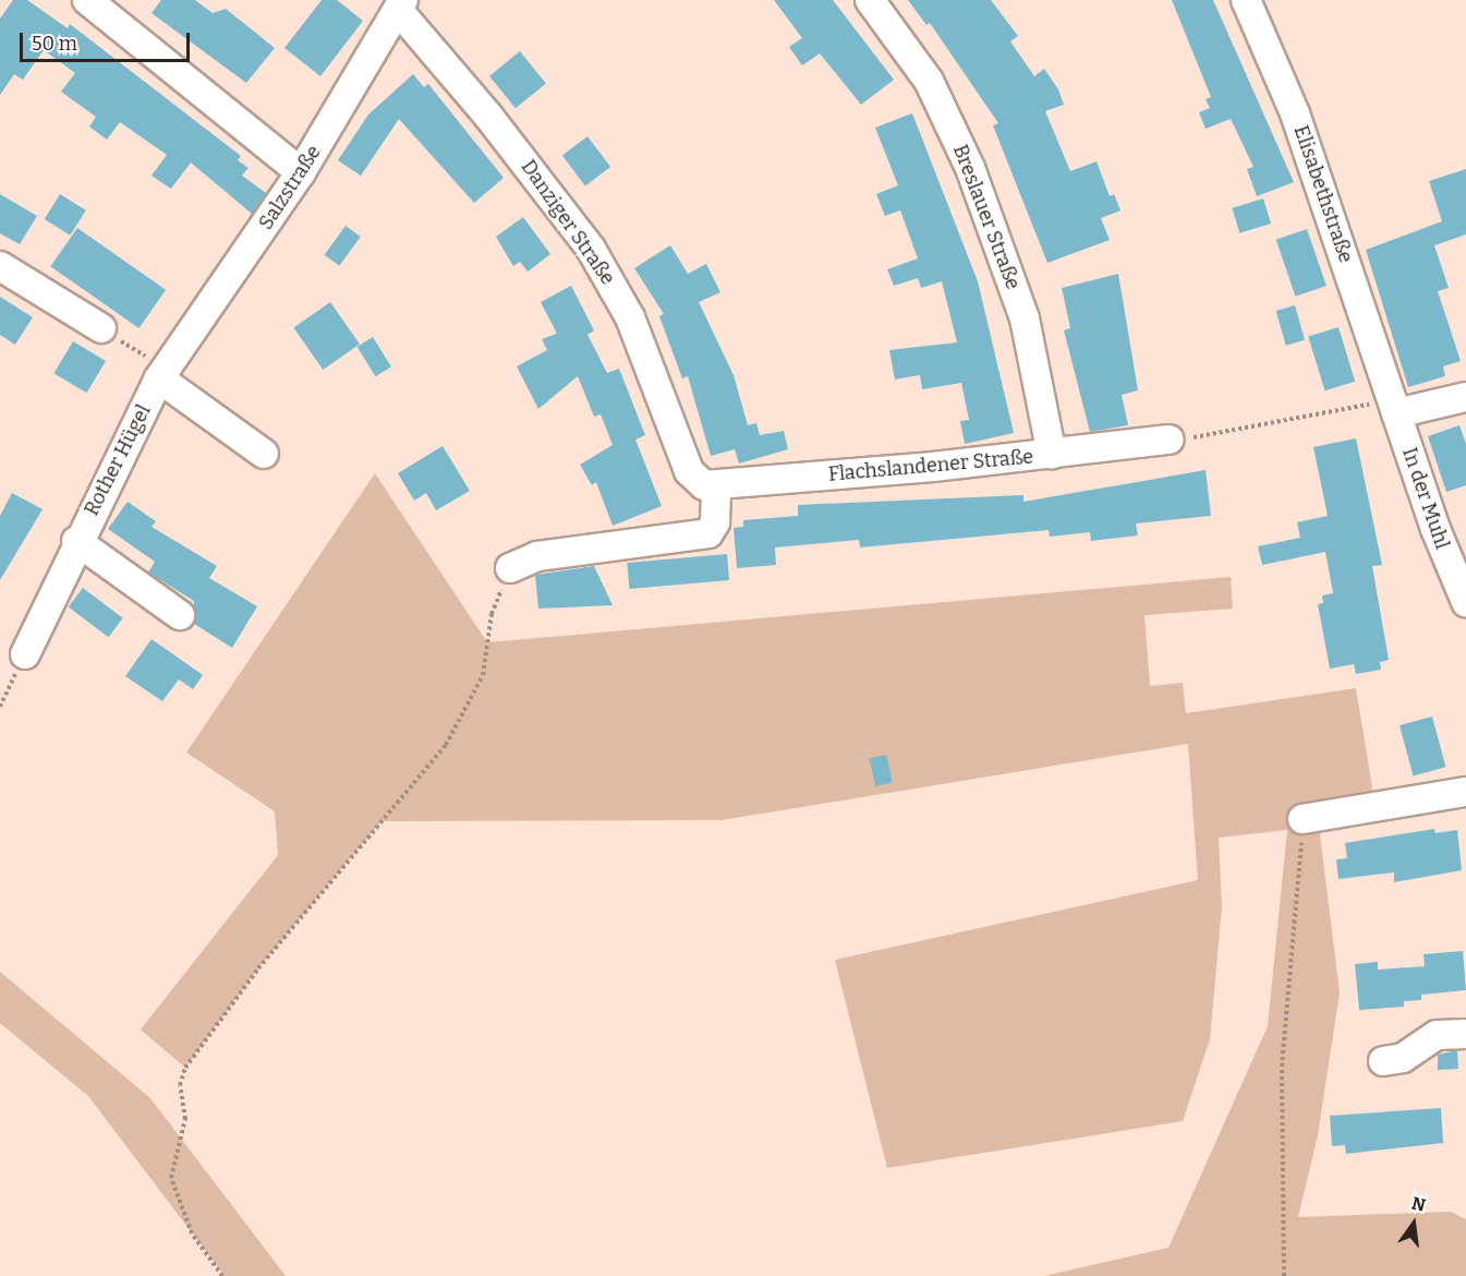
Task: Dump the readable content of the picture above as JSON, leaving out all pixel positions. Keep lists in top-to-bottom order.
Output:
{
  "streets": {
    "street": [
      "Salzstraße",
      "Elisabethstraße",
      "Breslauer Straße",
      "Danziger Straße",
      "Rother Hügel",
      "Flachslandener Straße",
      "In der Muhl"
    ]
  },
  "crossings": [
    ["Salzstraße", "Danziger Straße"],
    ["Salzstraße", "Rother Hügel"],
    ["Elisabethstraße", "In der Muhl"],
    ["Breslauer Straße", "Flachslandener Straße"],
    ["Danziger Straße", "Flachslandener Straße"]
  ],
  "scale_bar": "50 m",
  "north": "top"
}
